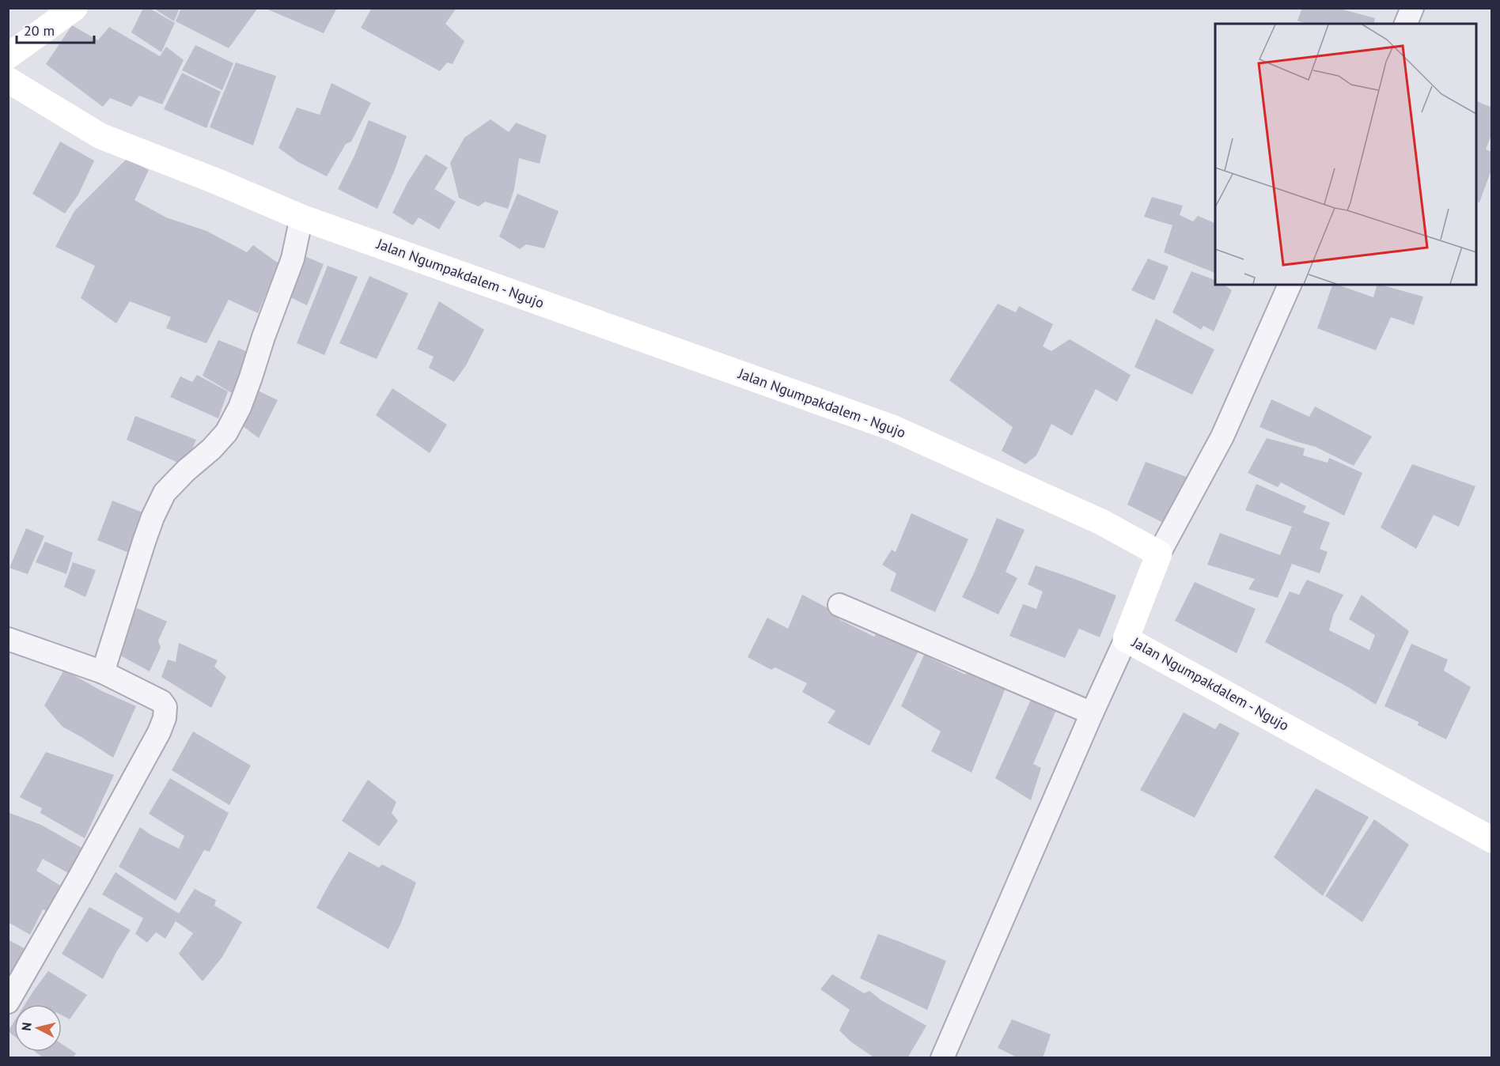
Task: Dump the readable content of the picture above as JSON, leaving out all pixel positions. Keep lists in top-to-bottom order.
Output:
{
  "streets": {
    "street": ["Jalan Ngumpakdalem - Ngujo"]
  },
  "scale_bar": "20 m",
  "north": "left"
}
